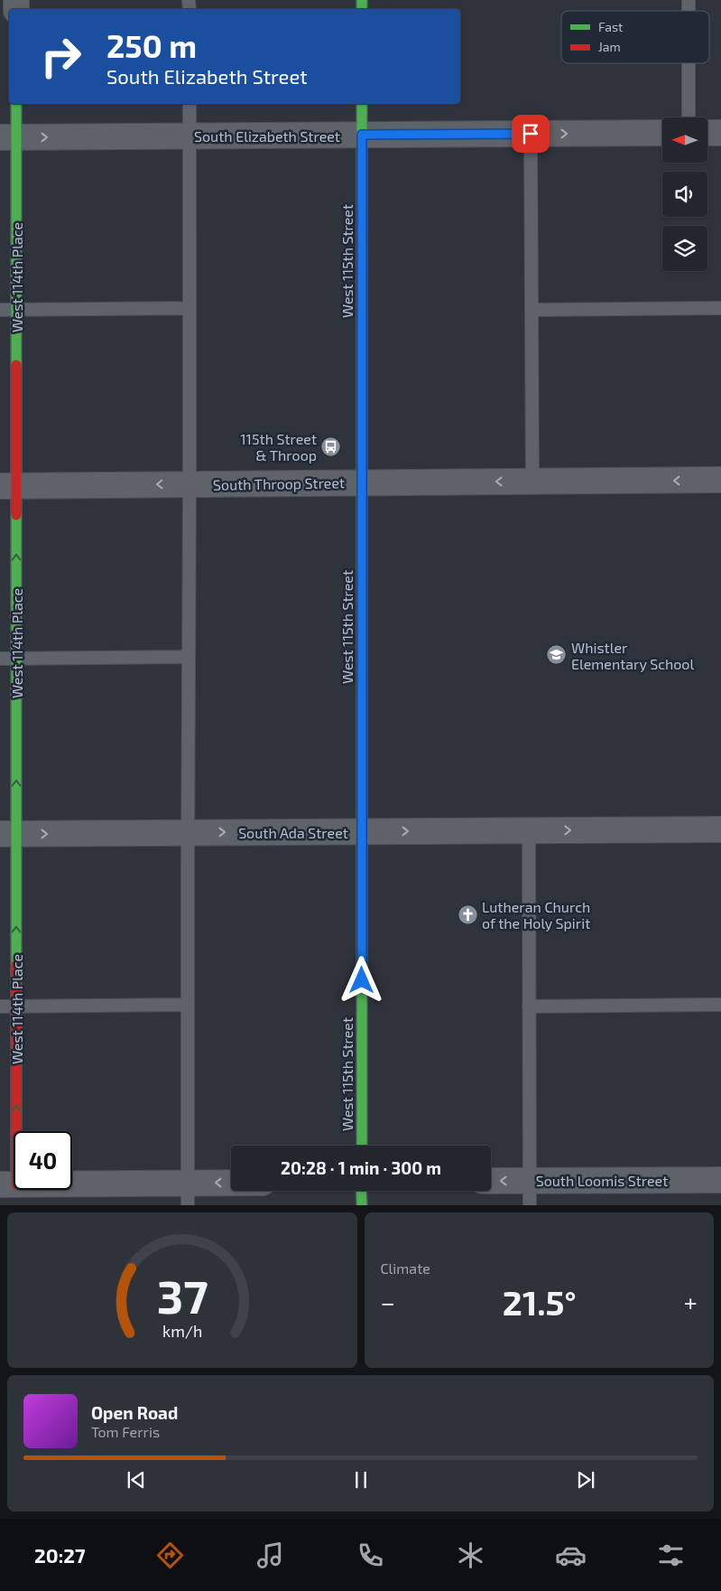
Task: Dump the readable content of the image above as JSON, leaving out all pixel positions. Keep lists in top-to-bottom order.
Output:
{
  "streets": {
    "street": [
      "South Elizabeth Street",
      "West 115th Street",
      "West 114th Place",
      "South Throop Street",
      "South Ada Street",
      "South Loomis Street"
    ]
  },
  "crossings": [
    ["South Elizabeth Street", "West 115th Street"],
    ["South Elizabeth Street", "West 114th Place"],
    ["West 115th Street", "South Throop Street"],
    ["West 115th Street", "South Ada Street"],
    ["West 114th Place", "South Throop Street"],
    ["West 114th Place", "South Ada Street"]
  ],
  "one_way": [
    "South Elizabeth Street",
    "West 114th Place",
    "South Throop Street",
    "South Ada Street"
  ],
  "places": {
    "bus stop": ["115th Street & Throop"],
    "school or university": ["Whistler Elementary School"],
    "church": ["Lutheran Church of the Holy Spirit"]
  },
  "legend": ["Fast", "Jam"],
  "north": "left",
  "page": {
    "turn": ["250 m", "South Elizabeth Street"],
    "limit": "40",
    "trip": "20:28 · 1 min · 300 m",
    "tile": "Climate",
    "heat": ["−", "21.5°", "+"],
    "song": ["Open Road", "Tom Ferris"],
    "tabs": "20:27",
    "gauge": ["37", "km/h"]
  }
}
